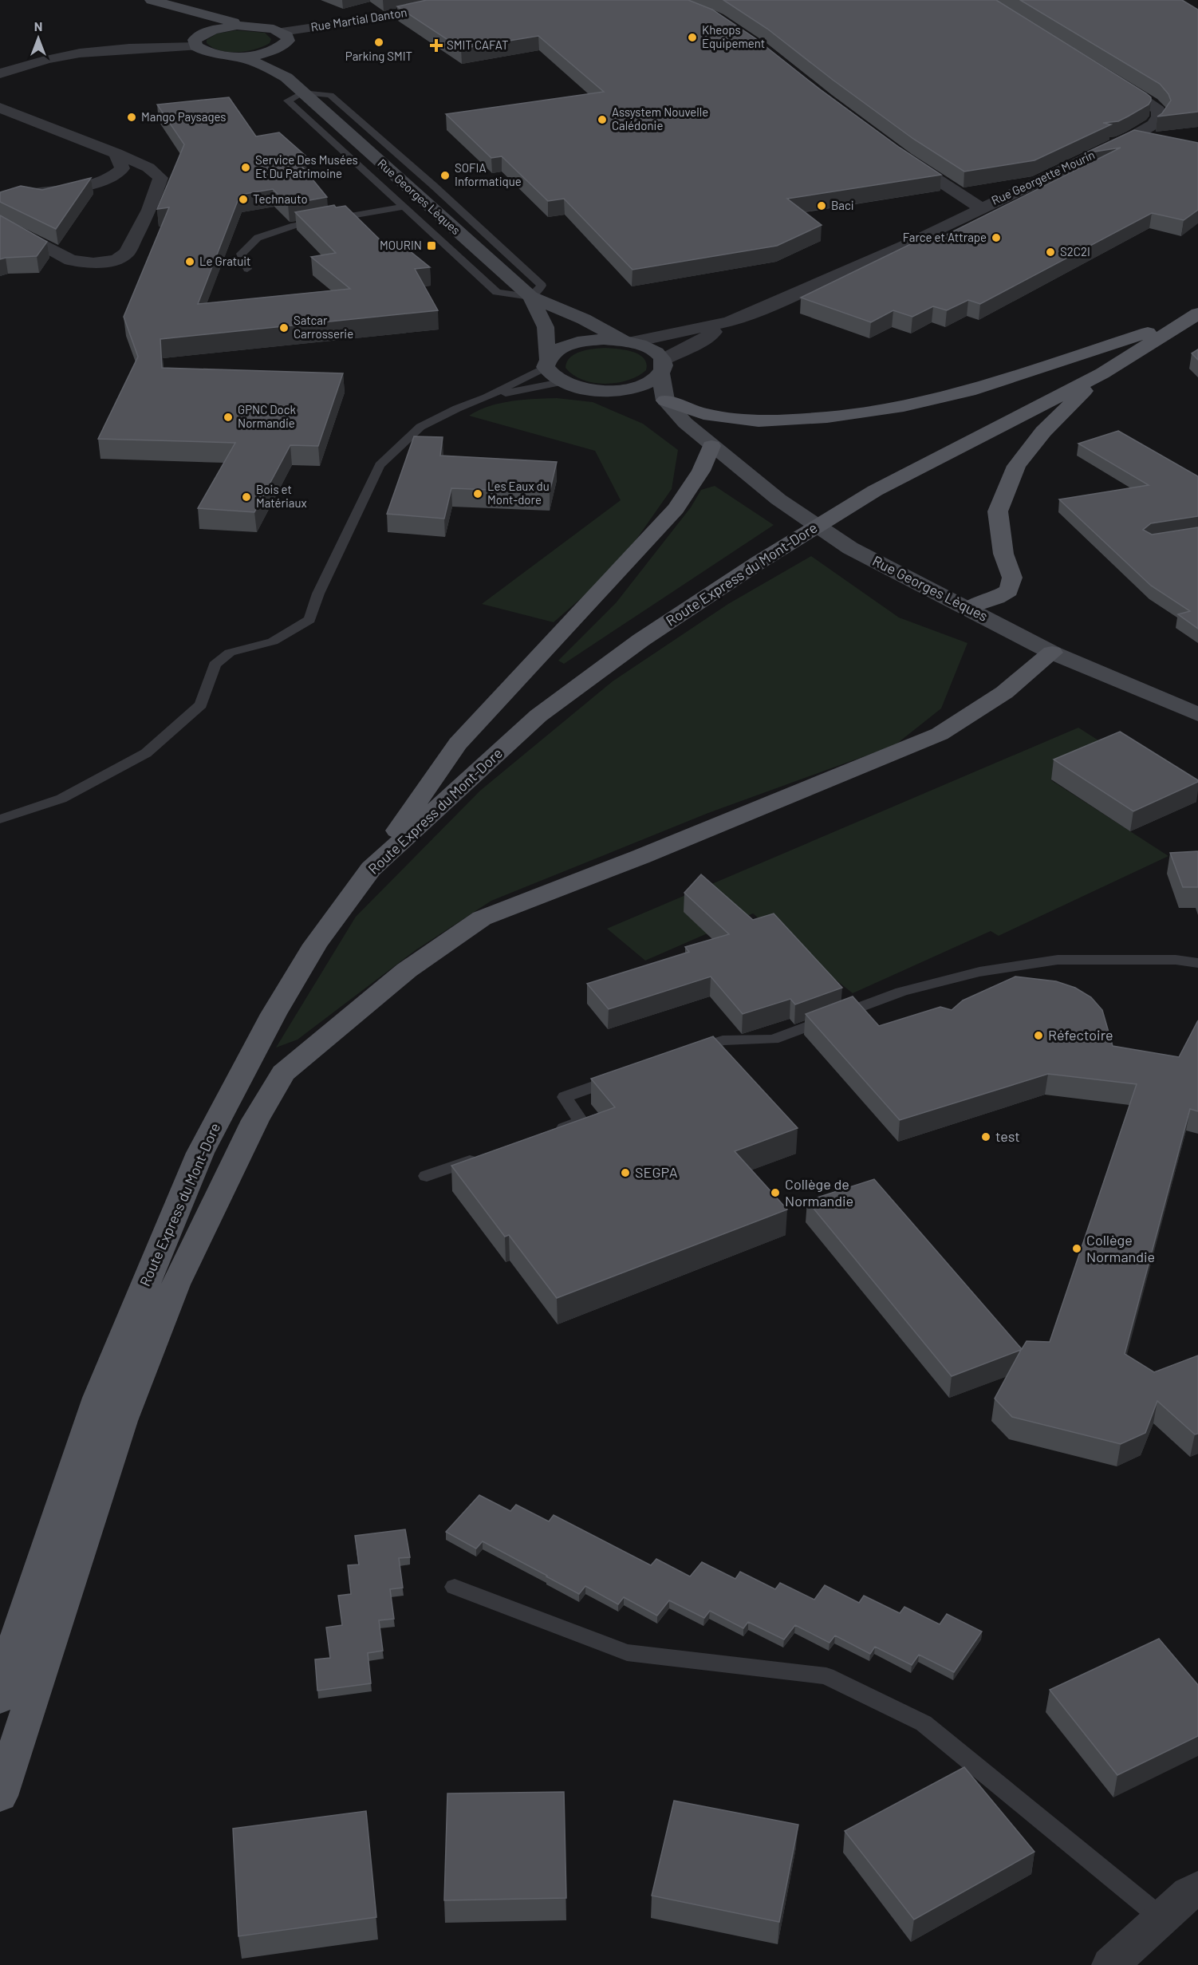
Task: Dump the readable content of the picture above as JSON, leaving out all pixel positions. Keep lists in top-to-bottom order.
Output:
{
  "streets": {
    "main road": ["Rue Georges Lèques", "Route Express du Mont-Dore"],
    "street": ["Rue Martial Danton", "Rue Georgette Mourin"]
  },
  "crossings": [
    ["Rue Martial Danton", "Rue Georges Lèques"],
    ["Rue Georgette Mourin", "Rue Georges Lèques"]
  ],
  "places": {
    "other": [
      "Kheops Equipement",
      "Parking SMIT",
      "Mango Paysages",
      "Assystem Nouvelle Calédonie",
      "Service Des Musées Et Du Patrimoine",
      "SOFIA Informatique",
      "Technauto",
      "Baci",
      "Farce et Attrape",
      "S2C2I",
      "Le Gratuit",
      "Satcar Carrosserie",
      "GPNC Dock Normandie",
      "Les Eaux du Mont-dore",
      "Bois et Matériaux",
      "Réfectoire",
      "test",
      "SEGPA",
      "Collège de Normandie",
      "Collège Normandie"
    ],
    "health": ["SMIT CAFAT"],
    "transit": ["MOURIN"]
  },
  "north": "top"
}
